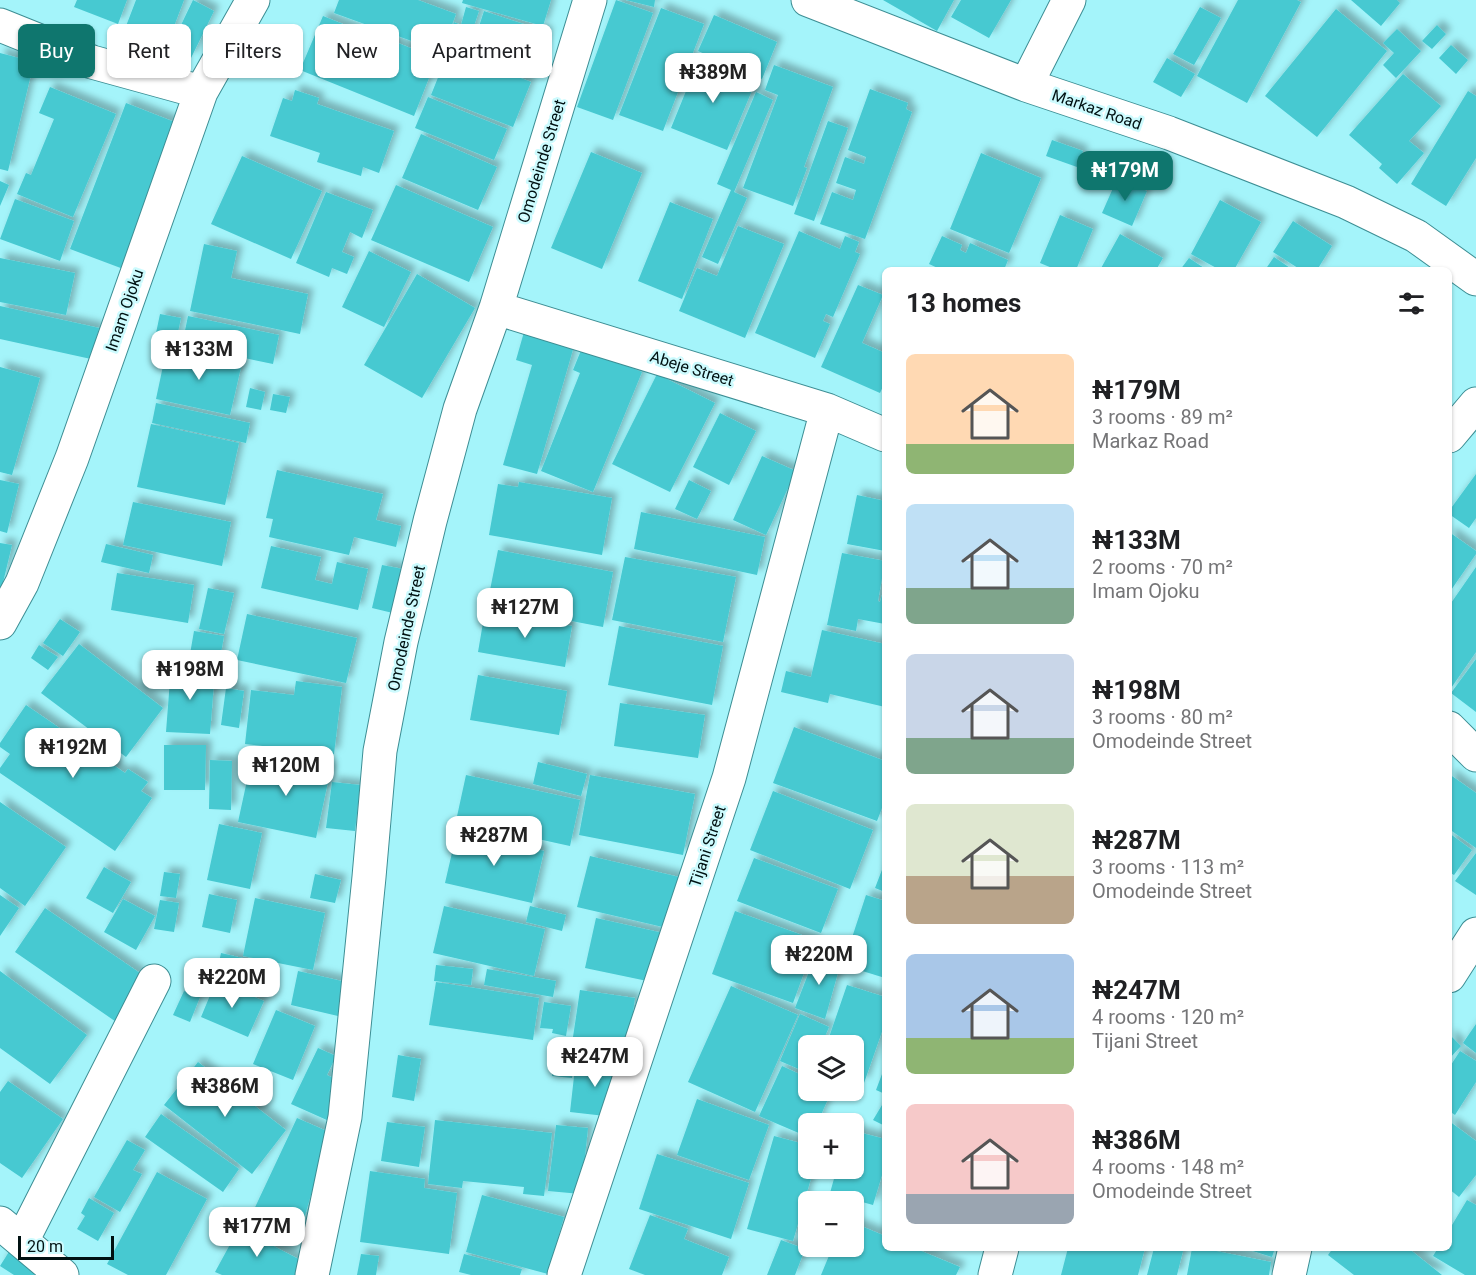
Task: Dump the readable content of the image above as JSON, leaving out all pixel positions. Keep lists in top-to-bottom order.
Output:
{
  "streets": {
    "street": [
      "Markaz Road",
      "Omodeinde Street",
      "Imam Ojoku",
      "Abeje Street",
      "Tijani Street"
    ]
  },
  "crossings": [
    ["Omodeinde Street", "Abeje Street"],
    ["Abeje Street", "Tijani Street"]
  ],
  "scale_bar": "20 m",
  "page": {
    "chip": [
      "Buy",
      "Rent",
      "Filters",
      "New",
      "Apartment"
    ],
    "price": [
      "₦389M",
      "₦179M",
      "₦133M",
      "₦127M",
      "₦198M",
      "₦192M",
      "₦120M",
      "₦287M",
      "₦220M",
      "₦220M",
      "₦247M",
      "₦386M",
      "₦177M"
    ],
    "heading": "13 homes",
    "list": [
      {
        "name": "₦179M",
        "note": "3 rooms · 89 m² · Markaz Road"
      },
      {
        "name": "₦133M",
        "note": "2 rooms · 70 m² · Imam Ojoku"
      },
      {
        "name": "₦198M",
        "note": "3 rooms · 80 m² · Omodeinde Street"
      },
      {
        "name": "₦287M",
        "note": "3 rooms · 113 m² · Omodeinde Street"
      },
      {
        "name": "₦247M",
        "note": "4 rooms · 120 m² · Tijani Street"
      },
      {
        "name": "₦386M",
        "note": "4 rooms · 148 m² · Omodeinde Street"
      }
    ],
    "map_buttons": ["+", "−"],
    "scale": "20 m"
  }
}
